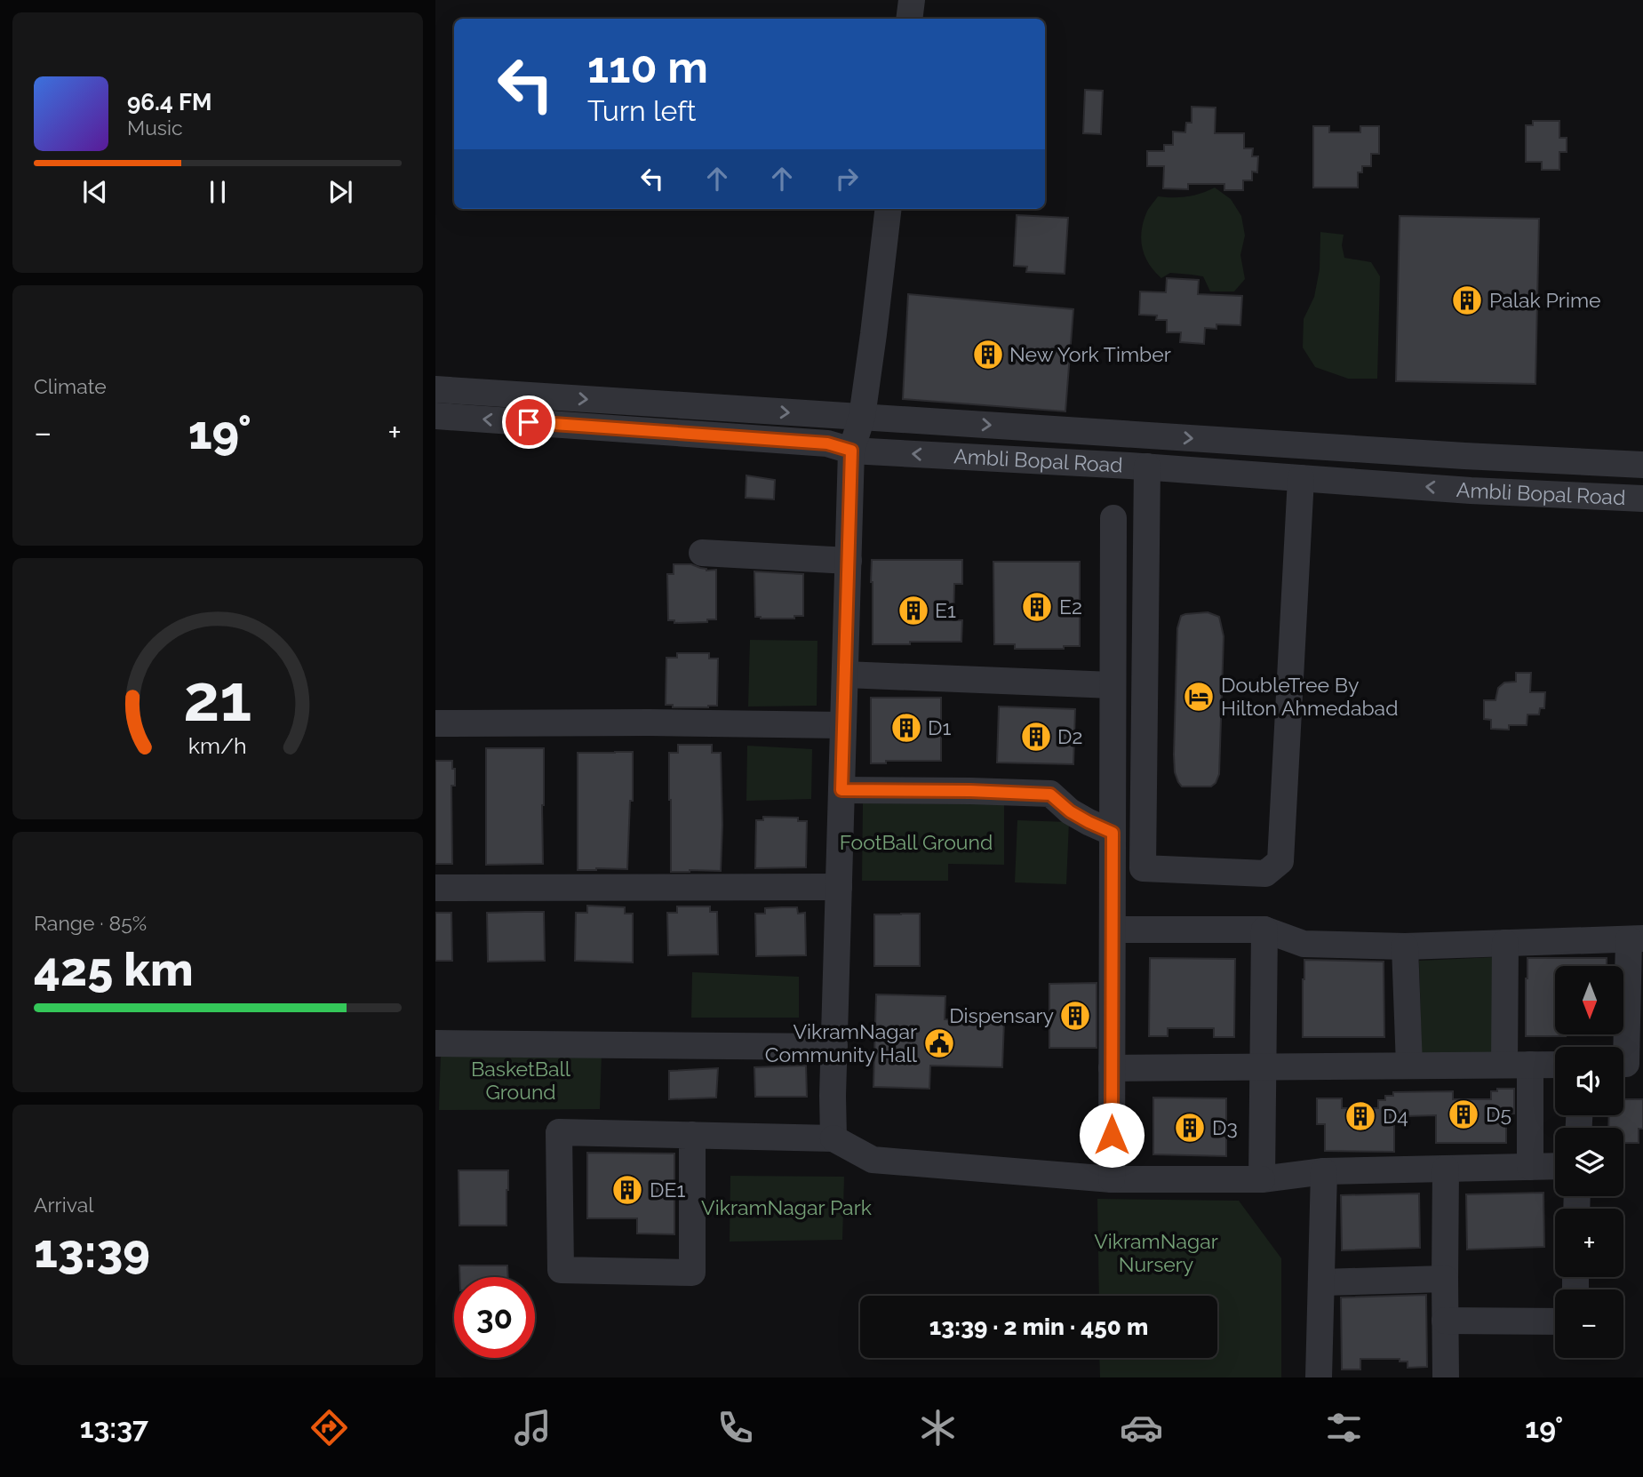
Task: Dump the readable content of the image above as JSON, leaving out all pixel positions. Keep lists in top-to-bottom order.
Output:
{
  "streets": {
    "street": ["Ambli Bopal Road"]
  },
  "parks": [
    "FootBall Ground",
    "BasketBall Ground",
    "VikramNagar Park",
    "VikramNagar Nursery"
  ],
  "places": {
    "building": [
      "Palak Prime",
      "New York Timber",
      "E2",
      "E1",
      "D1",
      "D2",
      "Dispensary",
      "D5",
      "D4",
      "D3",
      "DE1"
    ],
    "hotel": ["DoubleTree By Hilton Ahmedabad"],
    "public building": ["VikramNagar Community Hall"]
  },
  "north": "bottom",
  "page": {
    "turn": ["110 m", "Turn left"],
    "song": ["96.4 FM", "Music"],
    "tile": [
      "Climate",
      ["Range · 85%", "425 km"],
      ["Arrival", "13:39"]
    ],
    "heat": ["−", "19°", "+"],
    "map_buttons": ["+", "−"],
    "limit": "30",
    "trip": "13:39 · 2 min · 450 m",
    "tabs": ["13:37", "19°"],
    "gauge": ["21", "km/h"]
  }
}
